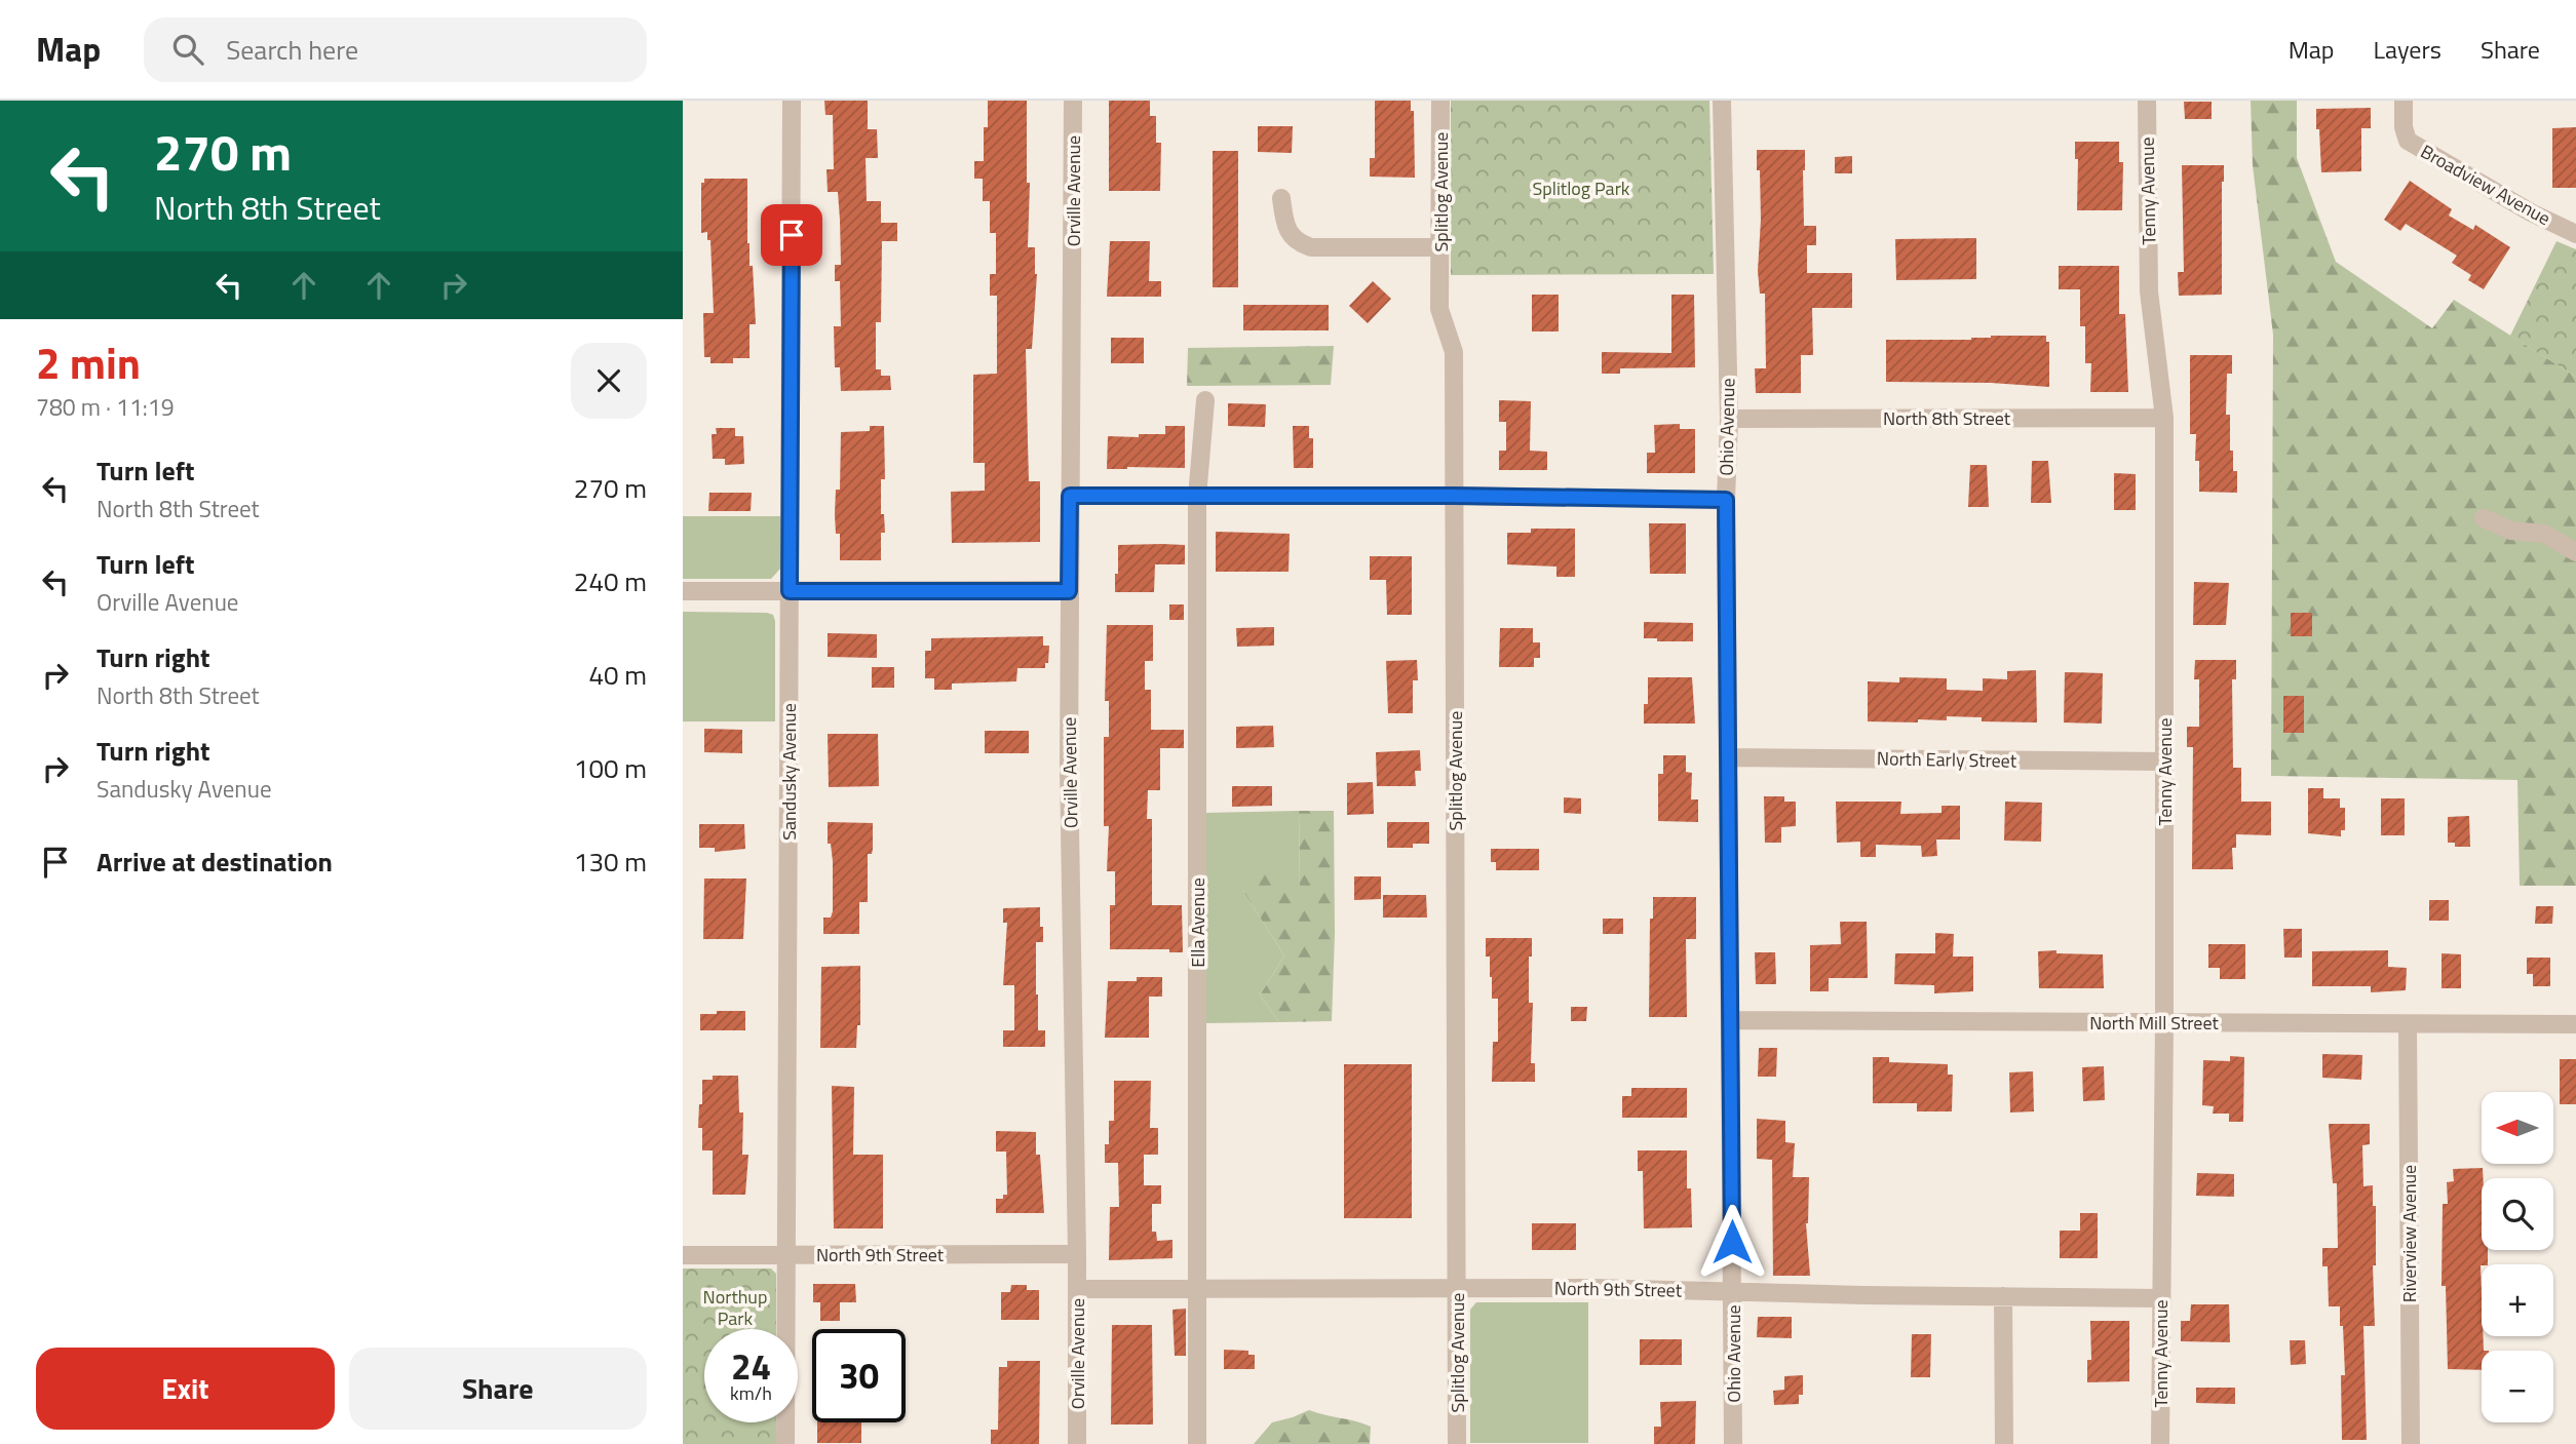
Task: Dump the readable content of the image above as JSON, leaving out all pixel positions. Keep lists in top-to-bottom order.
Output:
{
  "streets": {
    "street": [
      "Broadview Avenue",
      "Orville Avenue",
      "Tenny Avenue",
      "Splitlog Avenue",
      "North 8th Street",
      "Ohio Avenue",
      "North Early Street",
      "Sandusky Avenue",
      "Ella Avenue",
      "North Mill Street",
      "Riverview Avenue",
      "North 9th Street"
    ]
  },
  "crossings": [
    ["Orville Avenue", "North 9th Street"],
    ["Tenny Avenue", "North 8th Street"],
    ["Tenny Avenue", "North Early Street"],
    ["Tenny Avenue", "North Mill Street"],
    ["Tenny Avenue", "North 9th Street"],
    ["Splitlog Avenue", "North 9th Street"],
    ["North 8th Street", "Ohio Avenue"],
    ["Ohio Avenue", "North Early Street"],
    ["Ohio Avenue", "North Mill Street"],
    ["Ohio Avenue", "North 9th Street"],
    ["Sandusky Avenue", "North 9th Street"],
    ["Ella Avenue", "North 9th Street"],
    ["North Mill Street", "Riverview Avenue"]
  ],
  "parks": ["Splitlog Park", "Northup Park"],
  "north": "left",
  "page": {
    "header": "Map",
    "search": "Search here",
    "nav": ["Map", "Layers", "Share"],
    "turn": ["270 m", "North 8th Street"],
    "heading": ["2 min", "780 m · 11:19"],
    "list": [
      {
        "name": "Turn left",
        "note": "North 8th Street",
        "value": "270 m"
      },
      {
        "name": "Turn left",
        "note": "Orville Avenue",
        "value": "240 m"
      },
      {
        "name": "Turn right",
        "note": "North 8th Street",
        "value": "40 m"
      },
      {
        "name": "Turn right",
        "note": "Sandusky Avenue",
        "value": "100 m"
      },
      {
        "name": "Arrive at destination",
        "value": "130 m"
      }
    ],
    "map_buttons": ["+", "−"],
    "speed": "24 km/h",
    "limit": "30",
    "buttons": ["Exit", "Share"]
  }
}
